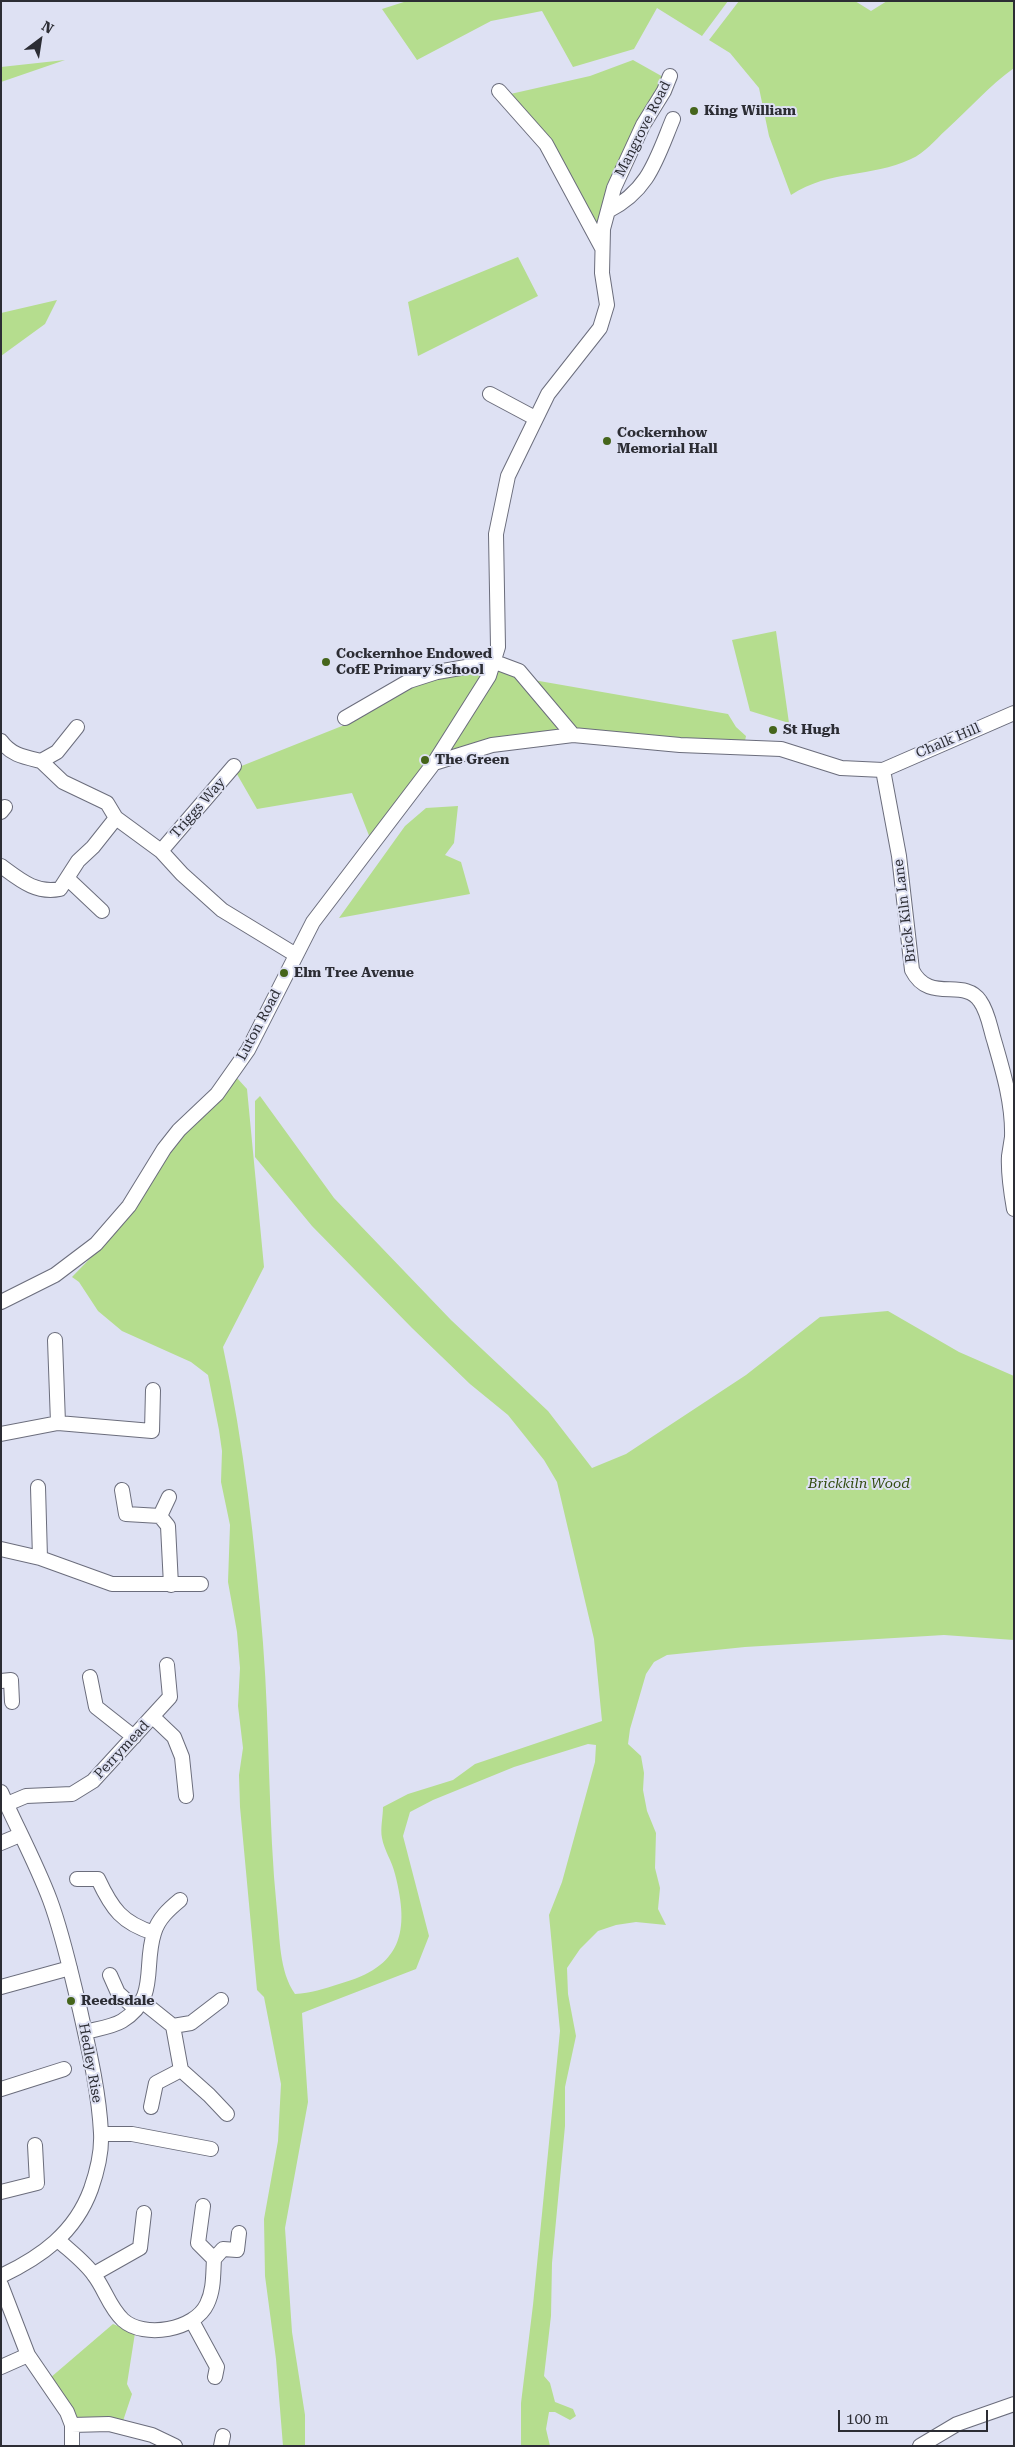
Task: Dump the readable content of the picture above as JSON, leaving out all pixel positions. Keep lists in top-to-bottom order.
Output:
{
  "streets": {
    "street": [
      "Mangrove Road",
      "Chalk Hill",
      "Triggs Way",
      "Brick Kiln Lane",
      "Luton Road",
      "Perrymead",
      "Hedley Rise"
    ]
  },
  "crossings": [
    ["Mangrove Road", "Luton Road"],
    ["Chalk Hill", "Brick Kiln Lane"],
    ["Perrymead", "Hedley Rise"]
  ],
  "parks": ["Brickkiln Wood"],
  "places": [
    "King William",
    "Cockernhow Memorial Hall",
    "Cockernhoe Endowed CofE Primary School",
    "St Hugh",
    "The Green",
    "Elm Tree Avenue",
    "Reedsdale"
  ],
  "scale_bar": "100 m",
  "north": "top right"
}
